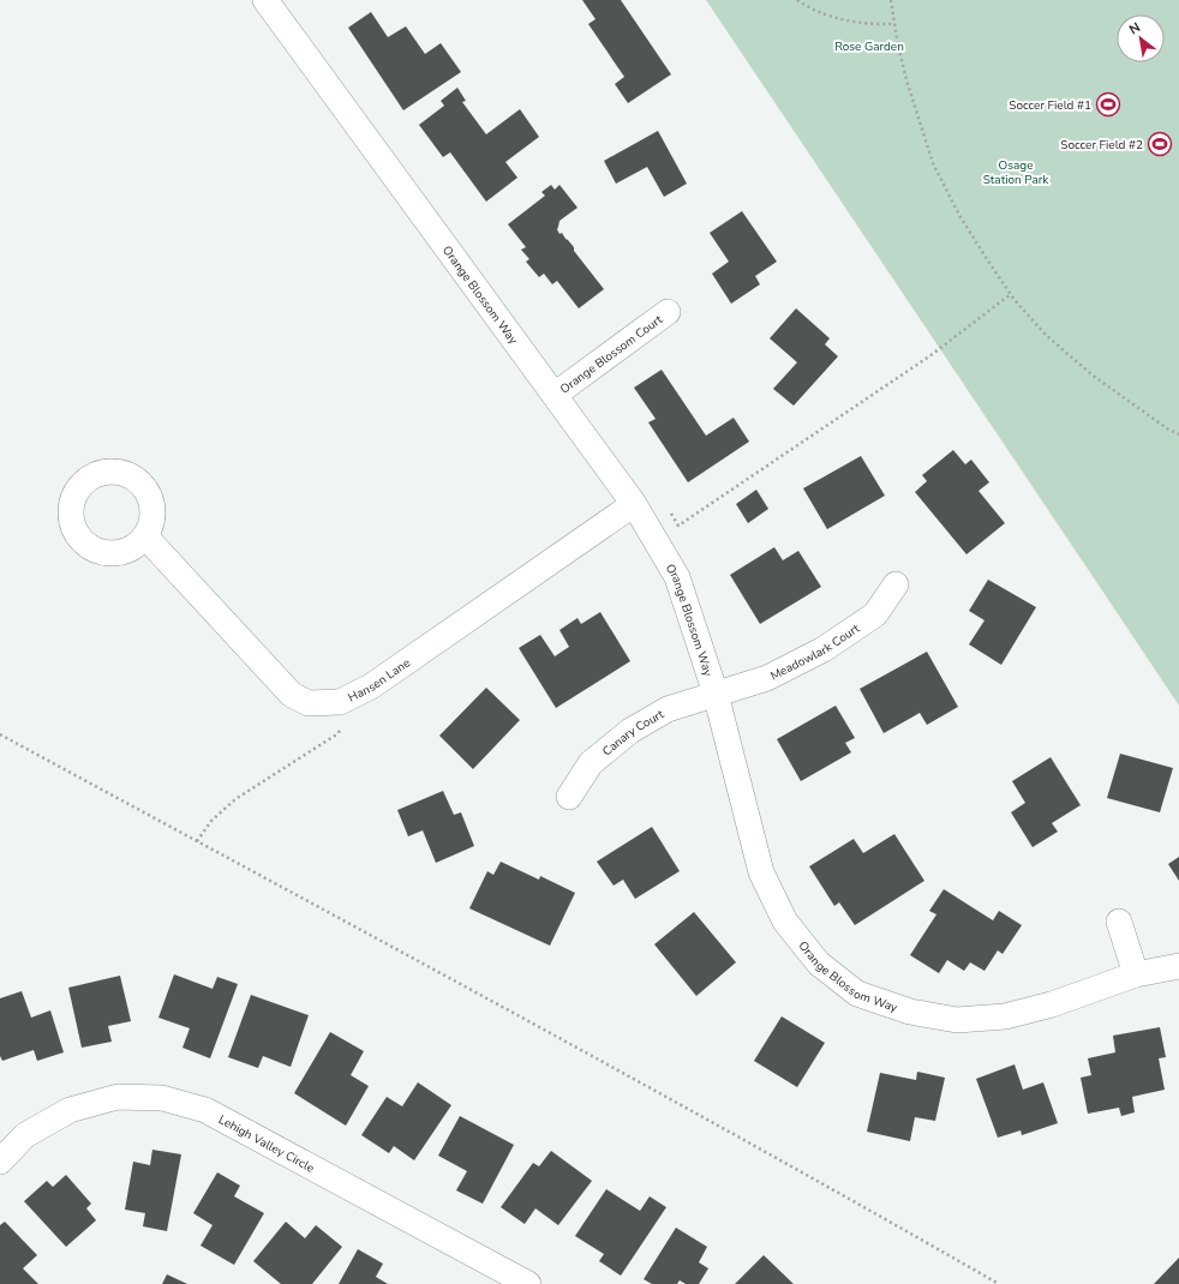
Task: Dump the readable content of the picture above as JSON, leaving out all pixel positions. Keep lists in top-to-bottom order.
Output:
{
  "streets": {
    "street": [
      "Orange Blossom Way",
      "Orange Blossom Court",
      "Meadowlark Court",
      "Hansen Lane",
      "Canary Court",
      "Lehigh Valley Circle"
    ]
  },
  "crossings": [
    ["Orange Blossom Way", "Orange Blossom Court"],
    ["Orange Blossom Way", "Meadowlark Court"],
    ["Orange Blossom Way", "Hansen Lane"],
    ["Orange Blossom Way", "Canary Court"],
    ["Meadowlark Court", "Canary Court"]
  ],
  "parks": ["Rose Garden", "Osage Station Park"],
  "places": {
    "sports": ["Soccer Field #1", "Soccer Field #2"]
  },
  "north": "top left"
}
